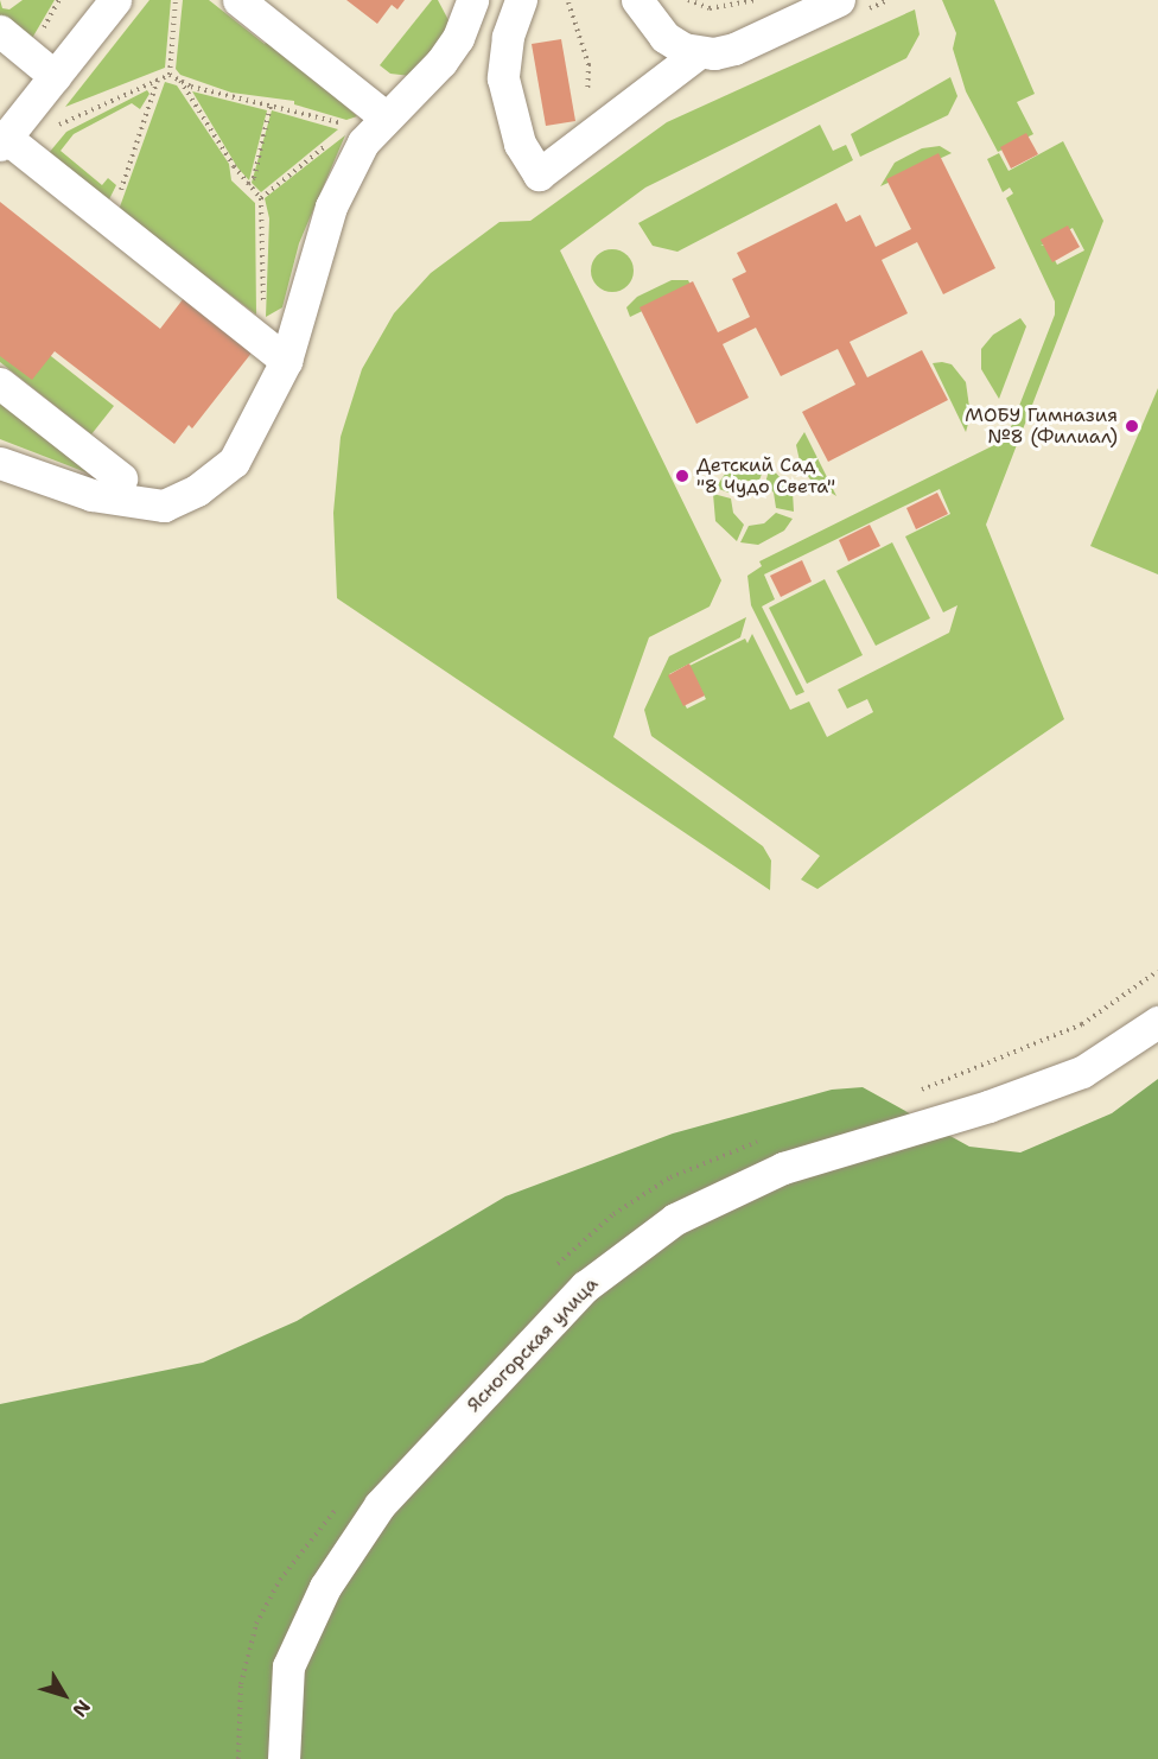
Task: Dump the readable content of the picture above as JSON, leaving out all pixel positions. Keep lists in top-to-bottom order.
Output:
{
  "streets": {
    "street": ["Ясногорская улица"]
  },
  "places": ["МОБУ Гимназия №8 (Филиал)", "Детский Сад \"8 Чудо Света\""],
  "north": "bottom right"
}
